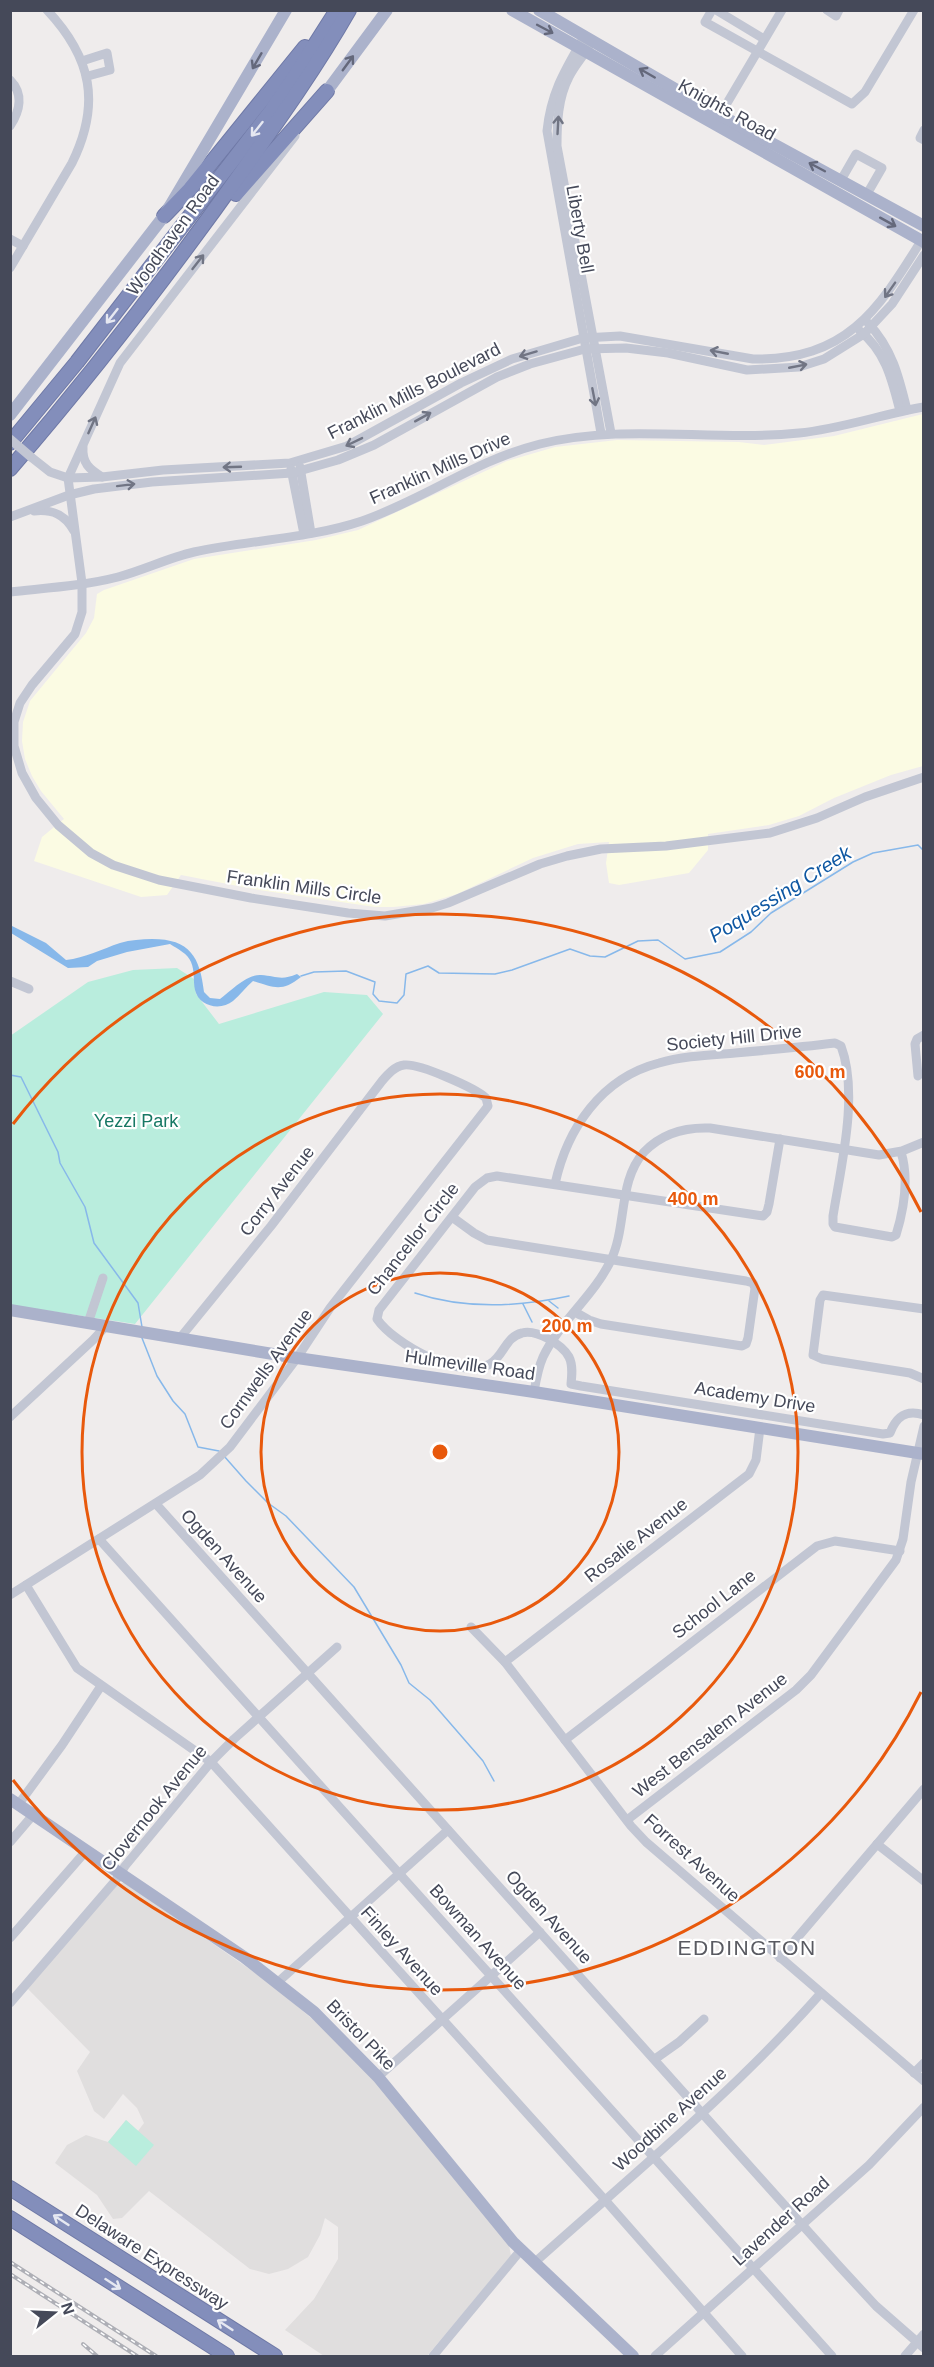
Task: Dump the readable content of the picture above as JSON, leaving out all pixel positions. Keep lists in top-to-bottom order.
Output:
{
  "streets": {
    "highway": ["Woodhaven Road", "Delaware Expressway"],
    "main road": ["Knights Road", "Hulmeville Road", "Bristol Pike"],
    "street": [
      "Liberty Bell",
      "Franklin Mills Boulevard",
      "Franklin Mills Drive",
      "Franklin Mills Circle",
      "Society Hill Drive",
      "Corry Avenue",
      "Chancellor Circle",
      "Cornwells Avenue",
      "Academy Drive",
      "Rosalie Avenue",
      "Ogden Avenue",
      "School Lane",
      "West Bensalem Avenue",
      "Clovernook Avenue",
      "Forrest Avenue",
      "Bowman Avenue",
      "Finley Avenue",
      "Woodbine Avenue",
      "Lavender Road"
    ]
  },
  "crossings": [
    ["Knights Road", "Liberty Bell"],
    ["Knights Road", "Franklin Mills Boulevard"],
    ["Liberty Bell", "Franklin Mills Boulevard"],
    ["Liberty Bell", "Franklin Mills Drive"],
    ["Woodhaven Road", "Franklin Mills Boulevard"],
    ["Woodhaven Road", "Franklin Mills Circle"],
    ["Franklin Mills Boulevard", "Franklin Mills Circle"],
    ["Franklin Mills Drive", "Franklin Mills Circle"],
    ["Society Hill Drive", "Chancellor Circle"],
    ["Corry Avenue", "Hulmeville Road"],
    ["Corry Avenue", "Cornwells Avenue"],
    ["Chancellor Circle", "Academy Drive"],
    ["Hulmeville Road", "Cornwells Avenue"],
    ["Hulmeville Road", "Rosalie Avenue"],
    ["Hulmeville Road", "West Bensalem Avenue"],
    ["Cornwells Avenue", "Ogden Avenue"],
    ["Cornwells Avenue", "Bowman Avenue"],
    ["Cornwells Avenue", "Finley Avenue"],
    ["Rosalie Avenue", "Forrest Avenue"],
    ["Ogden Avenue", "Clovernook Avenue"],
    ["Ogden Avenue", "Woodbine Avenue"],
    ["Ogden Avenue", "Lavender Road"],
    ["School Lane", "West Bensalem Avenue"],
    ["School Lane", "Forrest Avenue"],
    ["West Bensalem Avenue", "Forrest Avenue"],
    ["Clovernook Avenue", "Bowman Avenue"],
    ["Clovernook Avenue", "Finley Avenue"],
    ["Clovernook Avenue", "Bristol Pike"],
    ["Forrest Avenue", "Woodbine Avenue"],
    ["Bowman Avenue", "Woodbine Avenue"],
    ["Bowman Avenue", "Lavender Road"],
    ["Finley Avenue", "Woodbine Avenue"],
    ["Finley Avenue", "Lavender Road"],
    ["Bristol Pike", "Woodbine Avenue"]
  ],
  "districts": ["EDDINGTON"],
  "water": ["Poquessing Creek"],
  "parks": ["Yezzi Park"],
  "north": "right",
  "rings": ["600 m", "400 m", "200 m"]
}
